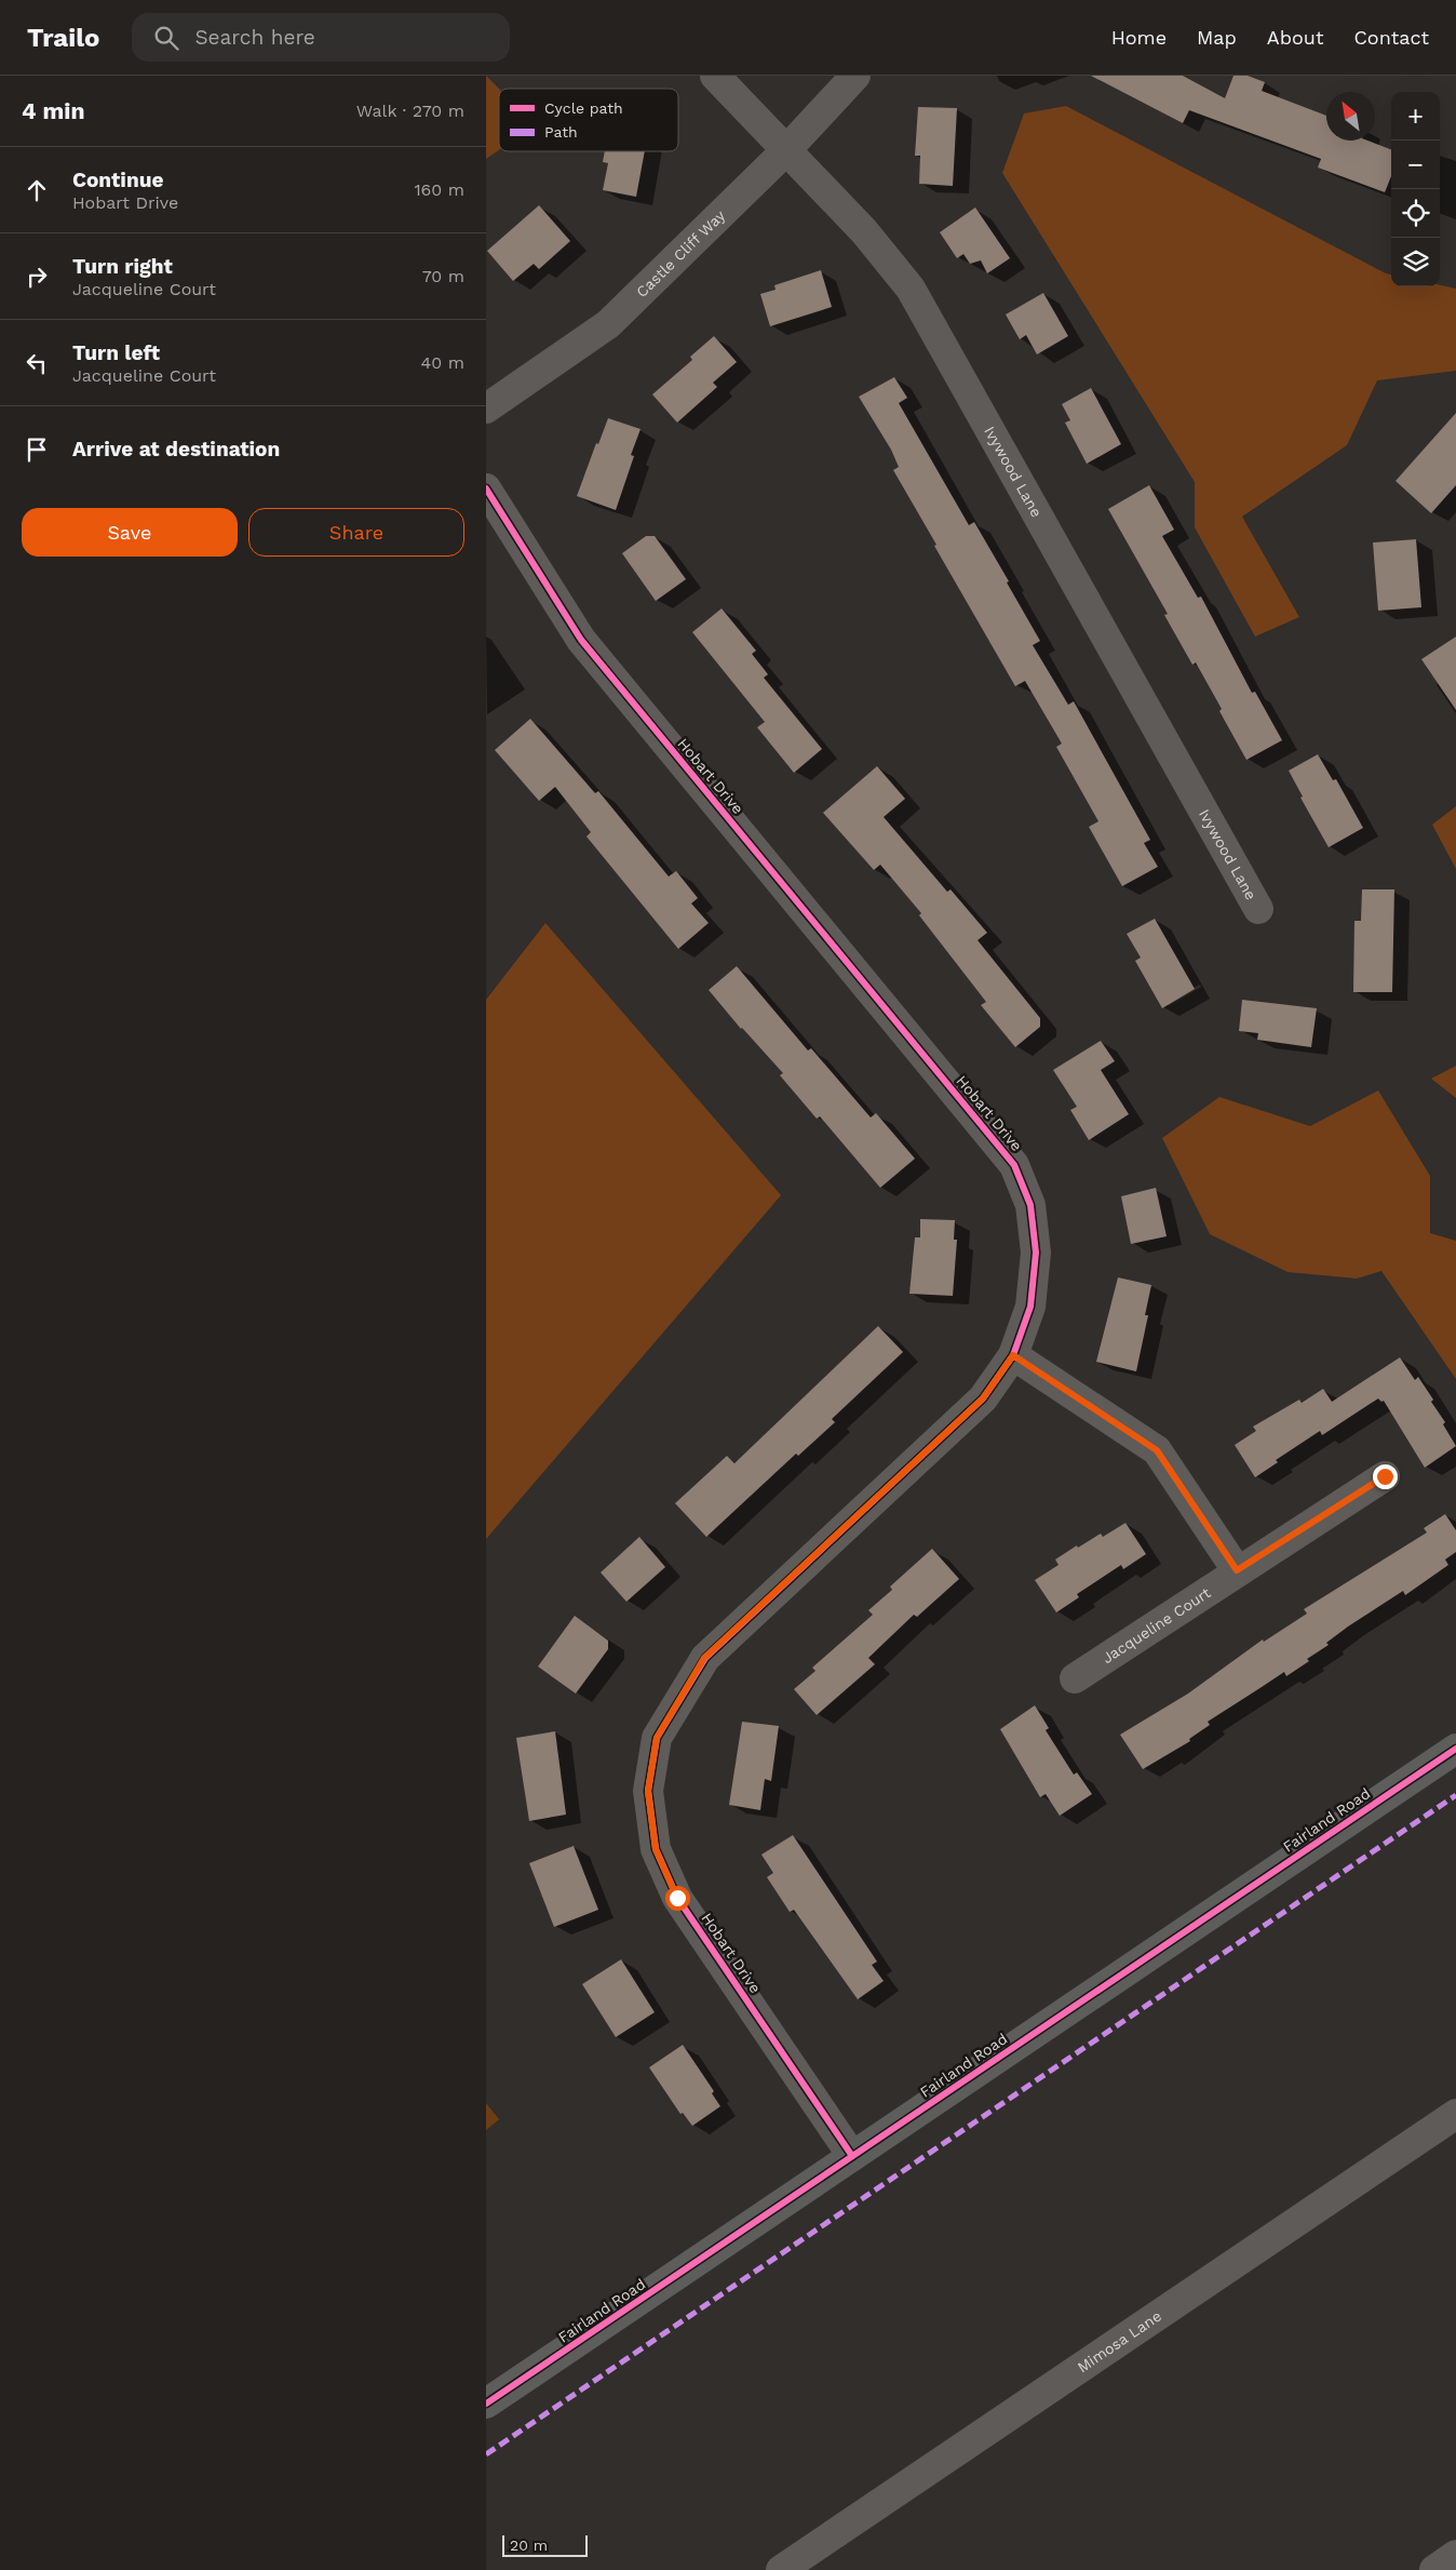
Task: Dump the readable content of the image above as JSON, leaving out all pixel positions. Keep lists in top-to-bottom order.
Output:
{
  "streets": {
    "main road": ["Fairland Road"],
    "street": [
      "Castle Cliff Way",
      "Ivywood Lane",
      "Hobart Drive",
      "Jacqueline Court",
      "Mimosa Lane"
    ]
  },
  "crossings": [
    ["Castle Cliff Way", "Ivywood Lane"],
    ["Hobart Drive", "Fairland Road"]
  ],
  "legend": ["Cycle path", "Path"],
  "scale_bar": "20 m",
  "north": "top left",
  "page": {
    "header": "Trailo",
    "search": "Search here",
    "nav": [
      "Home",
      "Map",
      "About",
      "Contact"
    ],
    "heading": ["4 min", "Walk · 270 m"],
    "map_buttons": ["+", "−"],
    "list": [
      ["Continue", "Hobart Drive", "160 m"],
      ["Turn right", "Jacqueline Court", "70 m"],
      ["Turn left", "Jacqueline Court", "40 m"],
      "Arrive at destination"
    ],
    "buttons": ["Save", "Share"],
    "scale": "20 m"
  }
}
